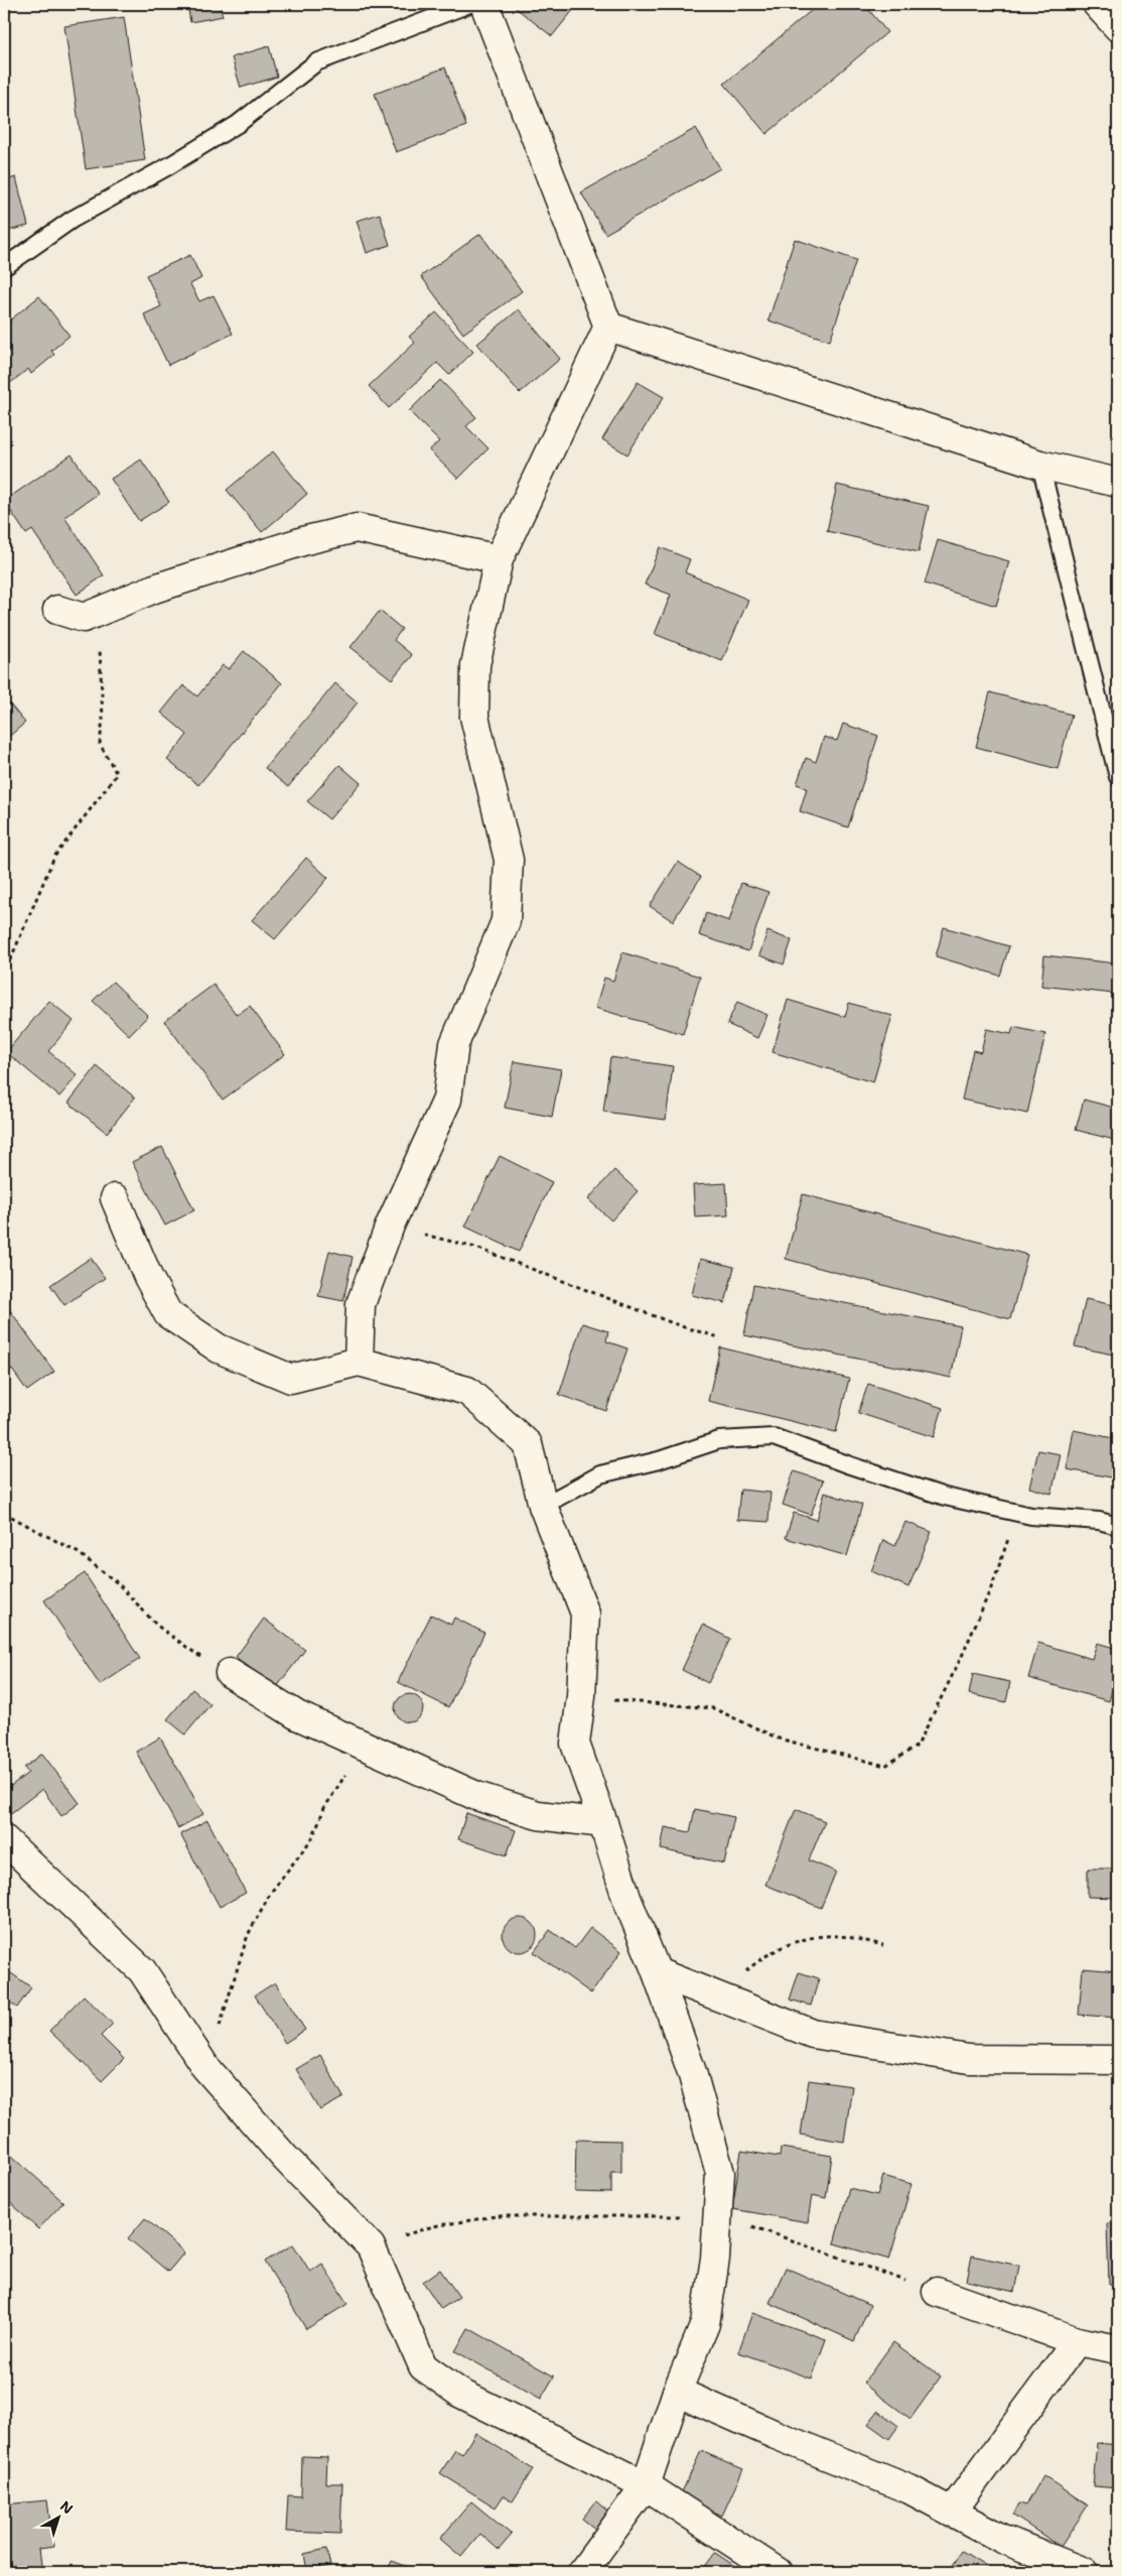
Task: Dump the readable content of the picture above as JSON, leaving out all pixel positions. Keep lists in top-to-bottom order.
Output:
{
  "north": "top right"
}
